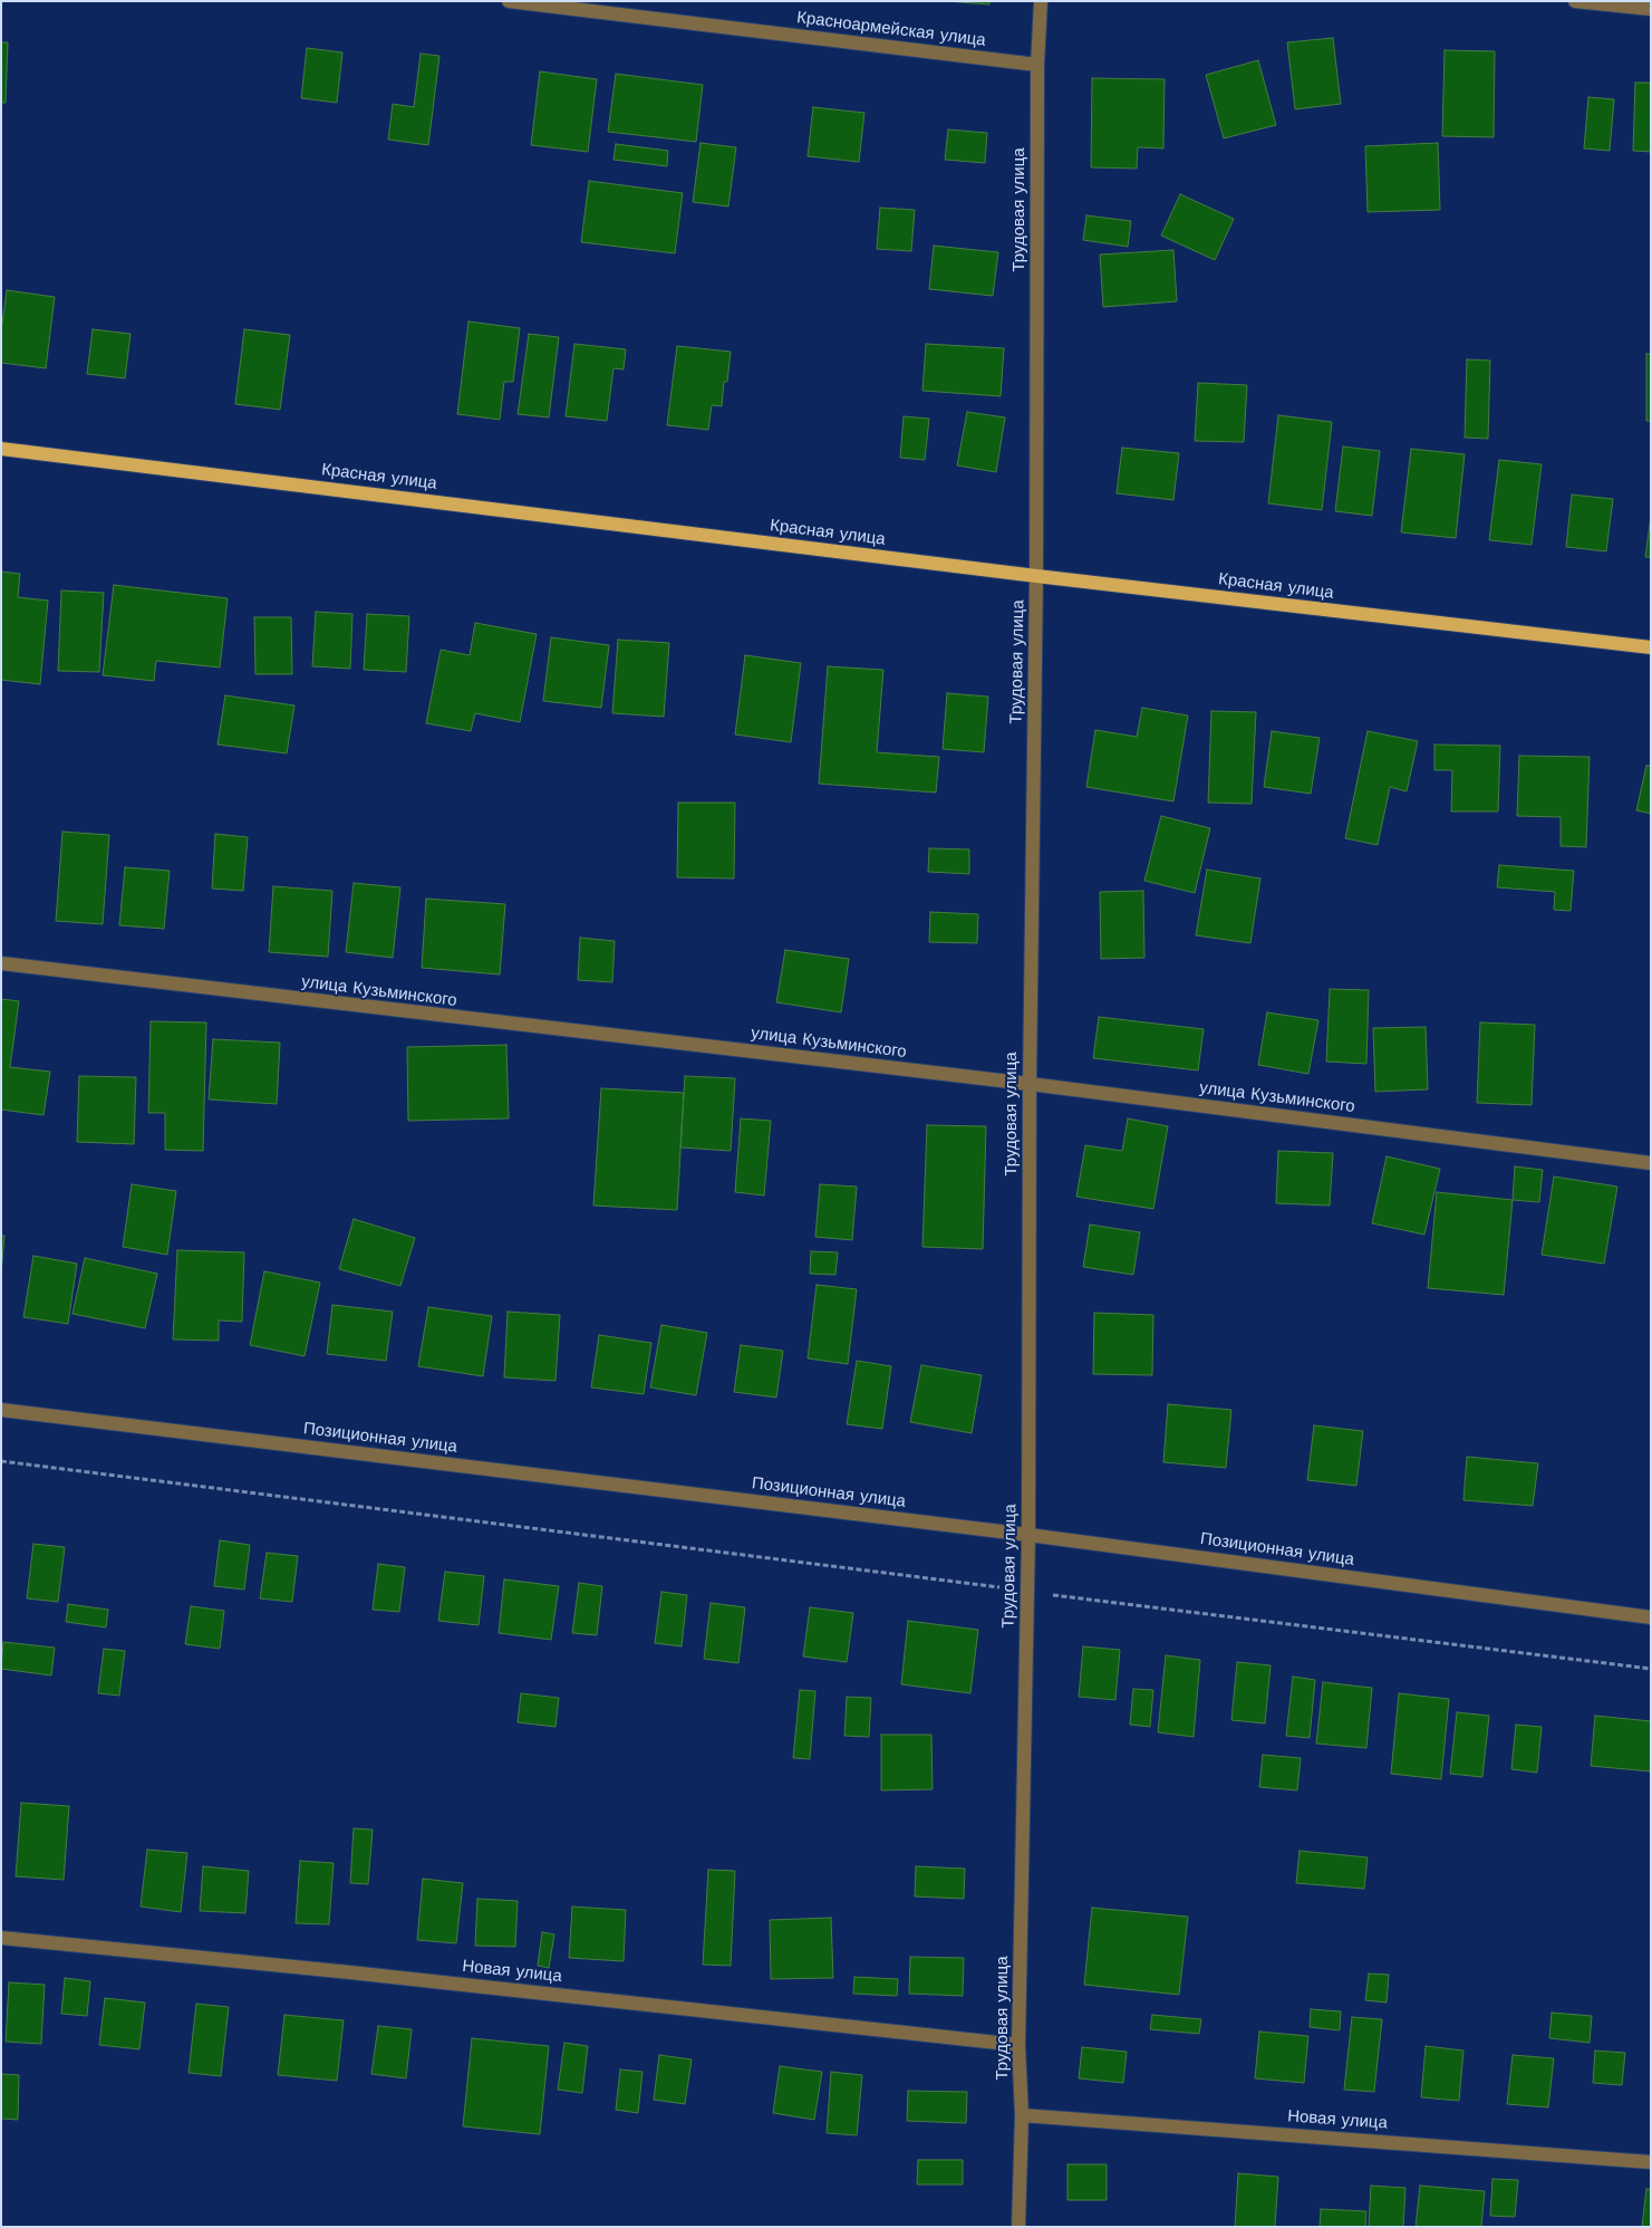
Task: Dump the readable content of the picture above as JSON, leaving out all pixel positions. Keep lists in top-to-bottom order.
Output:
{
  "streets": {
    "main road": ["Красная улица"],
    "street": [
      "Красноармейская улица",
      "Трудовая улица",
      "улица Кузьминского",
      "Позиционная улица",
      "Новая улица"
    ]
  },
  "crossings": [
    ["Красноармейская улица", "Трудовая улица"],
    ["Трудовая улица", "Красная улица"],
    ["Трудовая улица", "улица Кузьминского"],
    ["Трудовая улица", "Позиционная улица"],
    ["Трудовая улица", "Новая улица"]
  ]
}
